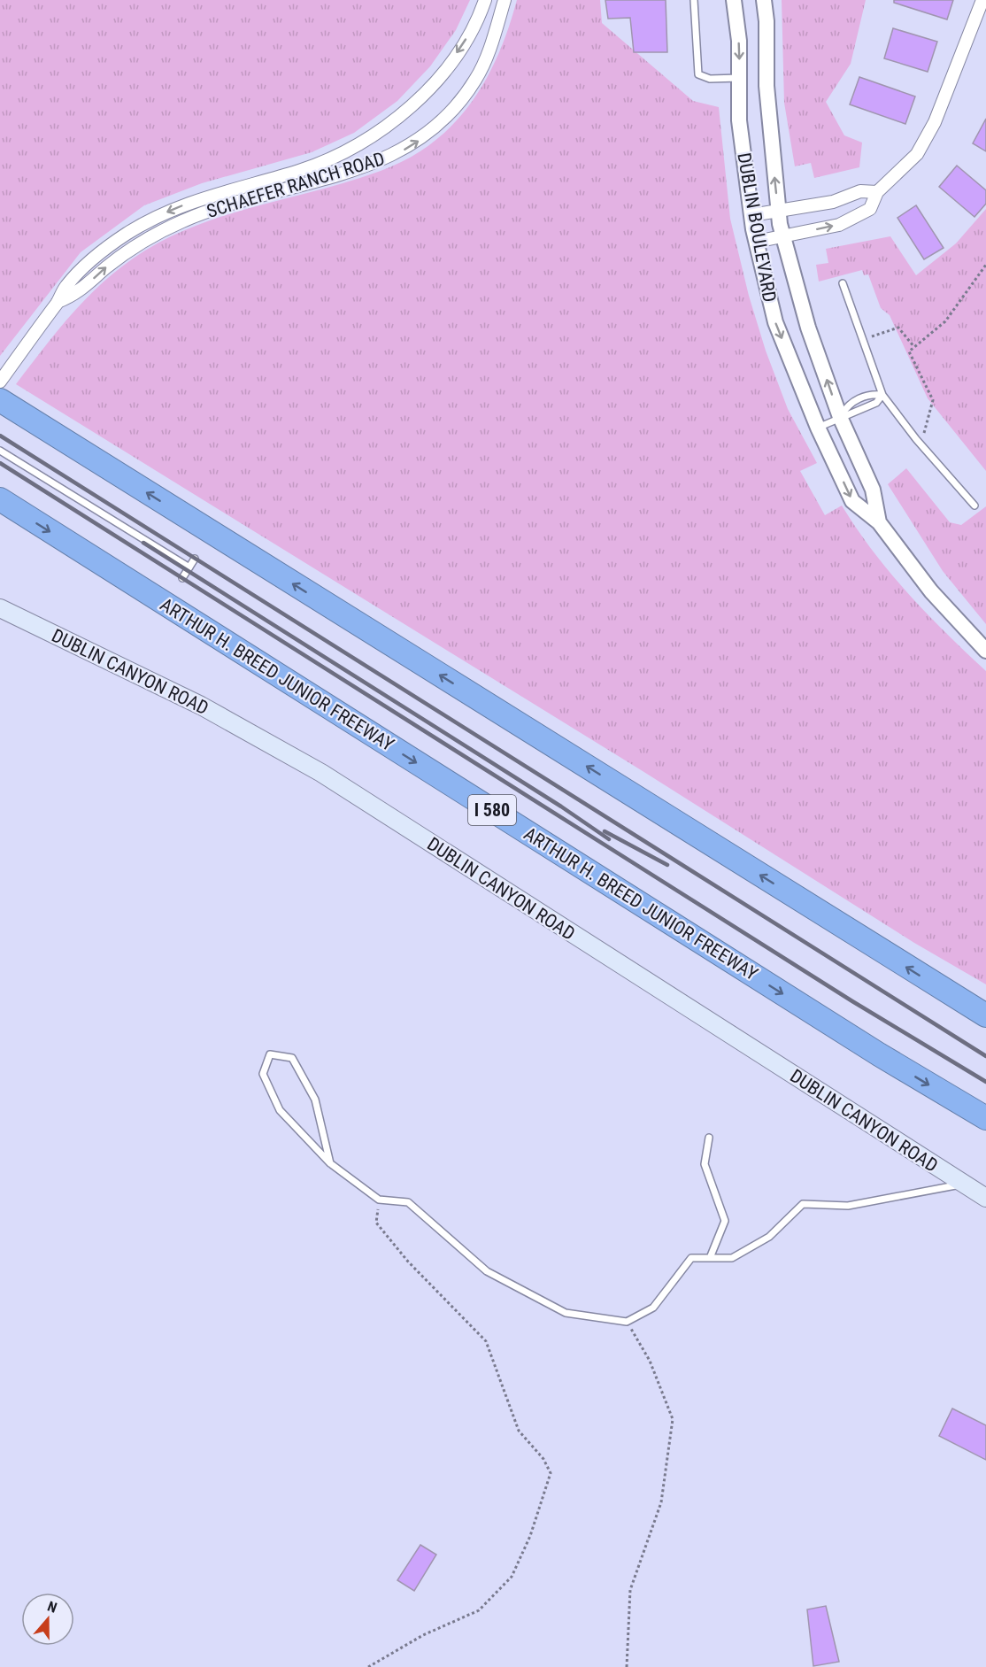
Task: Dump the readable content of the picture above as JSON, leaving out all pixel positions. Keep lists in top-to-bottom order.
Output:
{
  "streets": {
    "highway": ["ARTHUR H. BREED JUNIOR FREEWAY", "I 580"],
    "main road": ["DUBLIN CANYON ROAD"],
    "street": ["SCHAEFER RANCH ROAD", "DUBLIN BOULEVARD"]
  },
  "north": "top"
}
